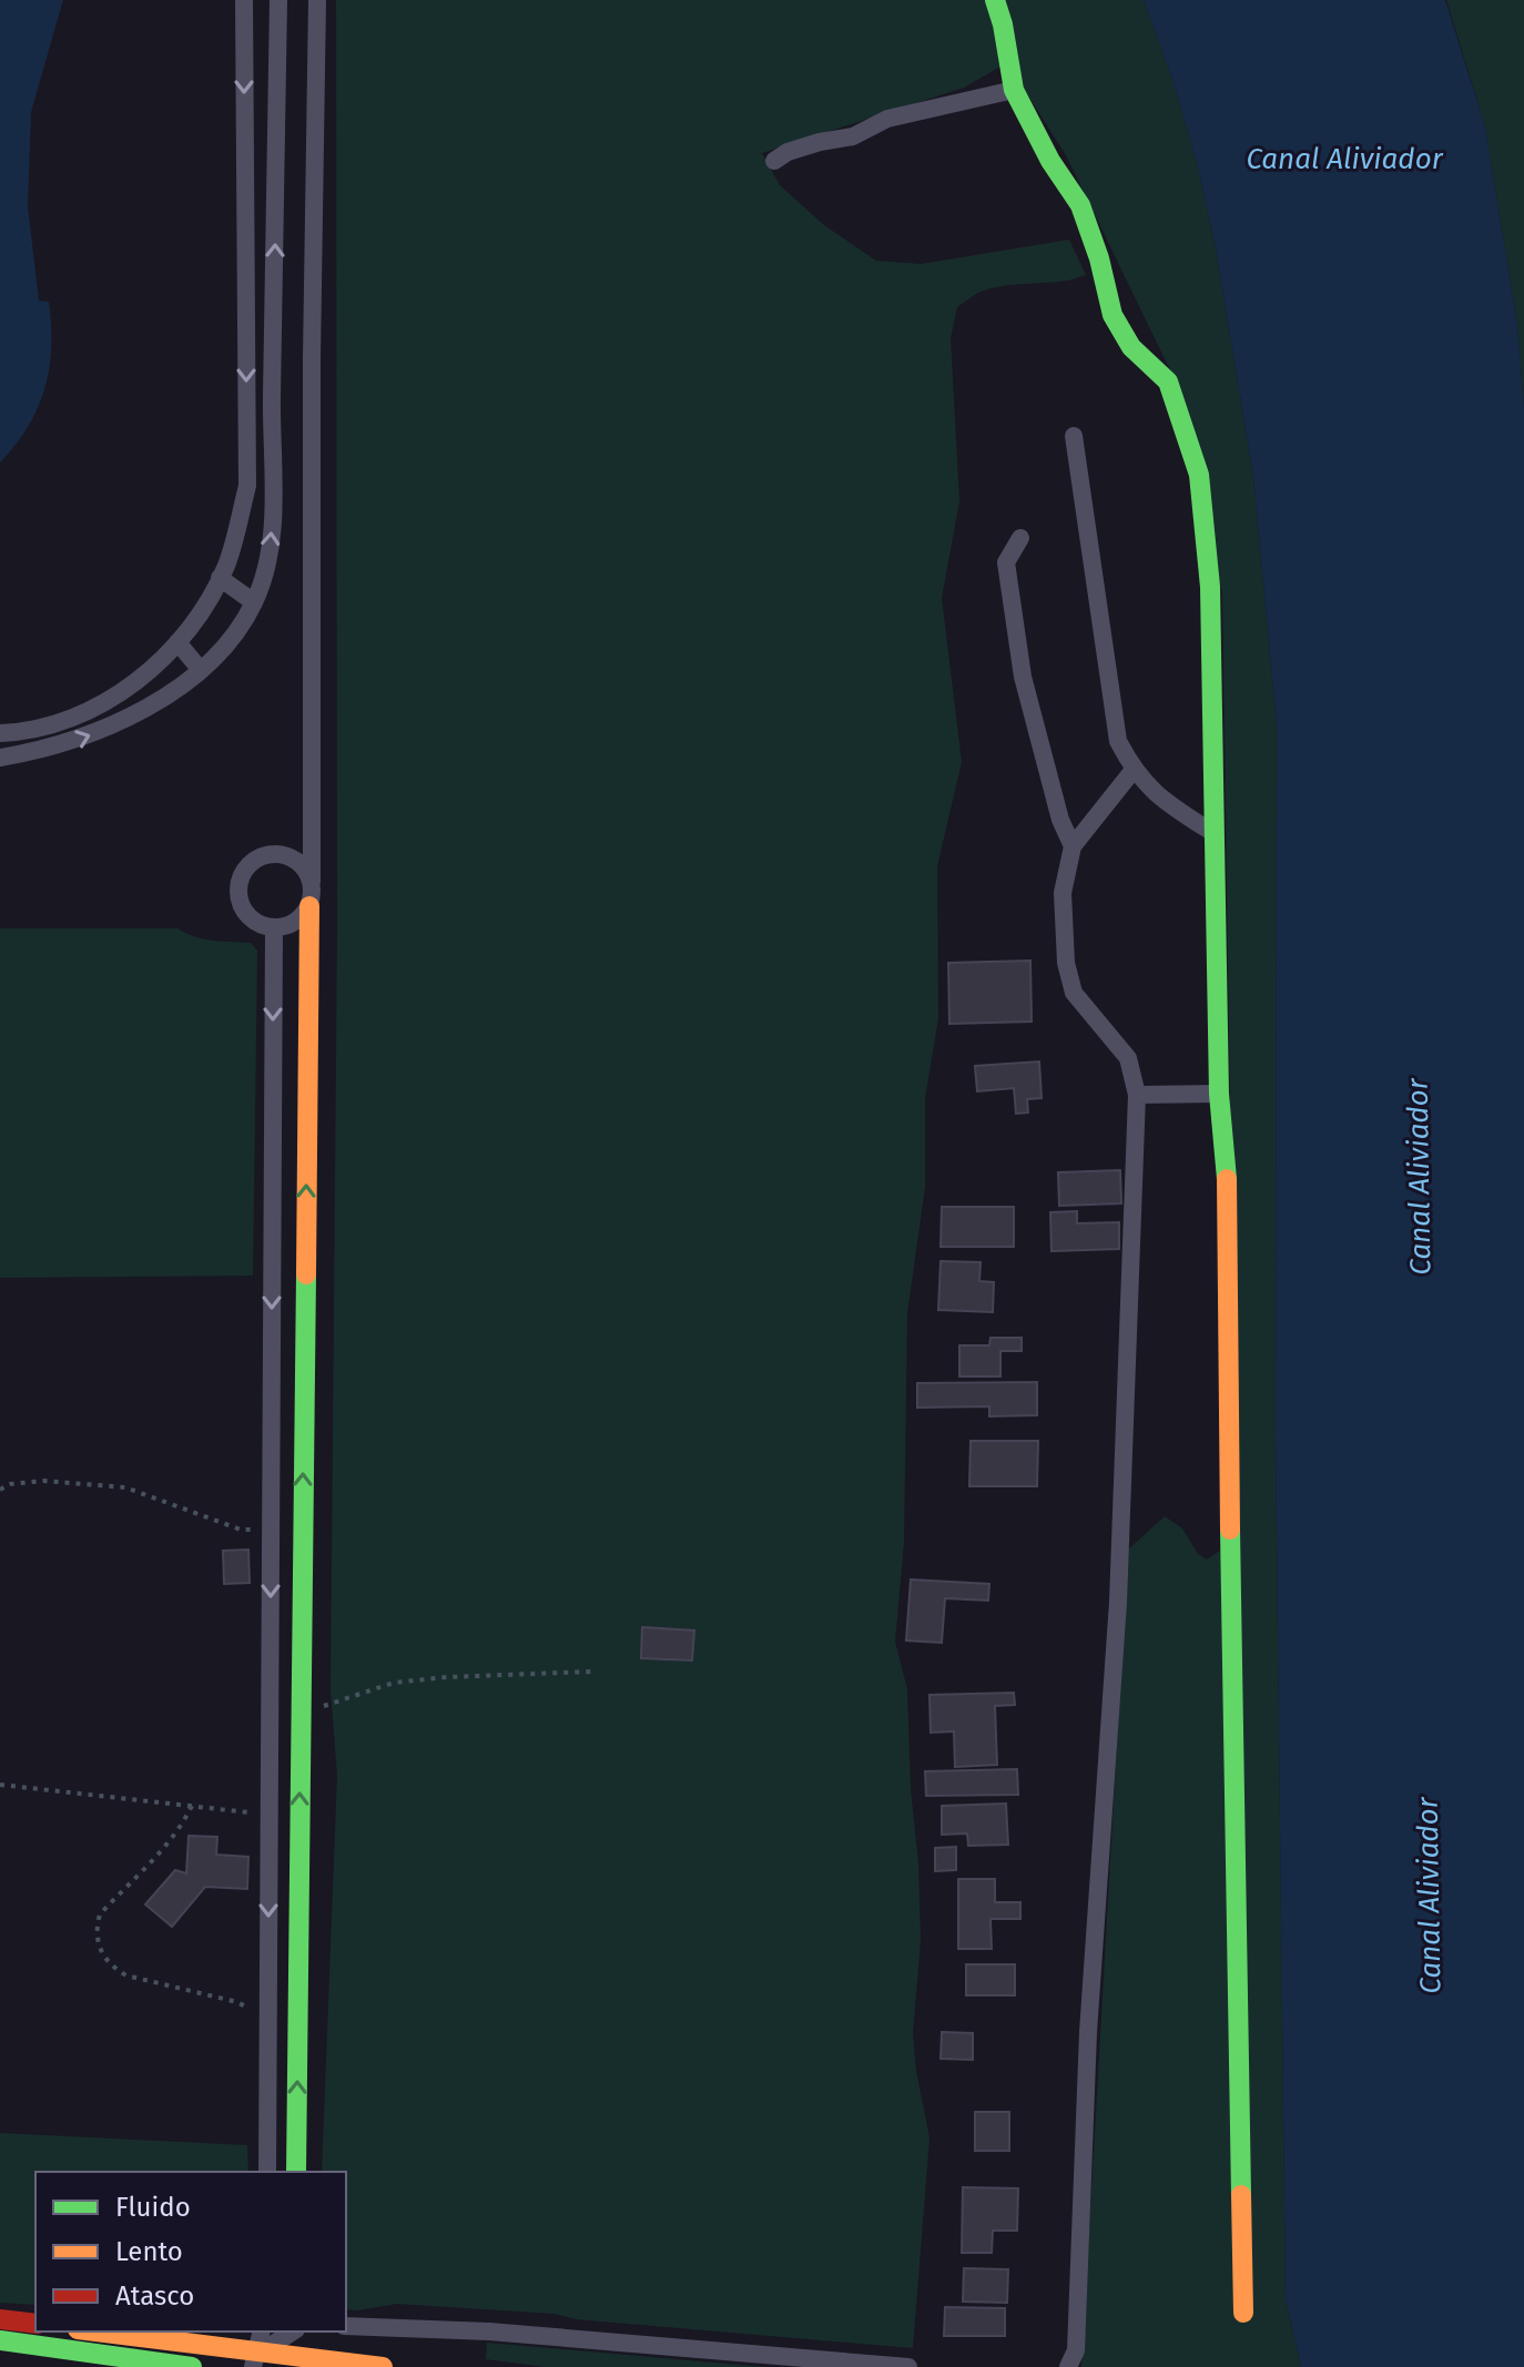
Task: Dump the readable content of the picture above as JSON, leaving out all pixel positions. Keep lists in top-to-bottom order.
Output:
{
  "water": ["Canal Aliviador"],
  "legend": ["Fluido", "Lento", "Atasco"]
}
